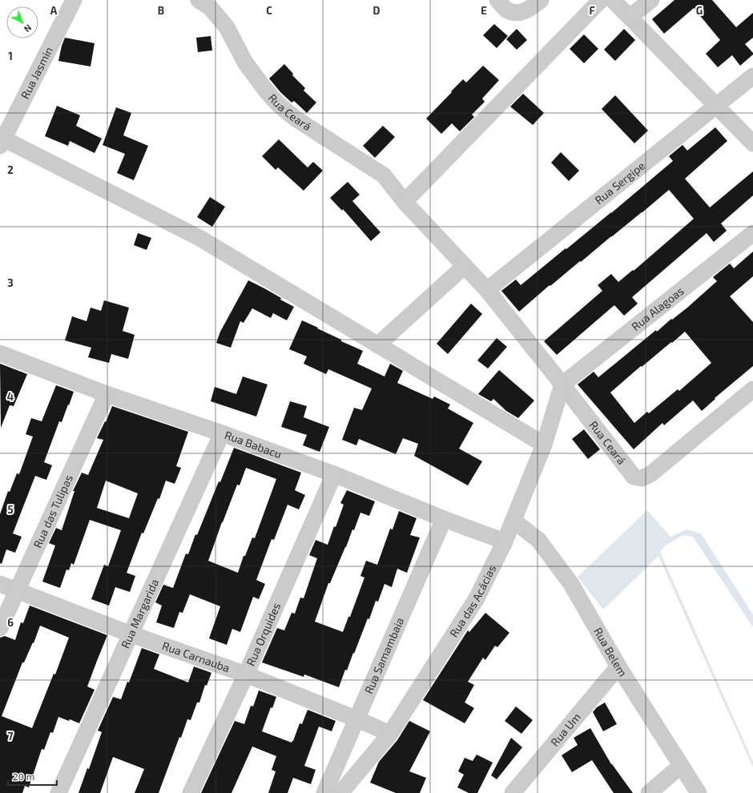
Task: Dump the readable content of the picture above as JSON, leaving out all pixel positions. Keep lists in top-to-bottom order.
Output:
{
  "streets": {
    "street": [
      "Rua Jasmin",
      "Rua Ceará",
      "Rua Sergipe",
      "Rua Alagoas",
      "Rua Babacu",
      "Rua das Tulipas",
      "Rua das Acácias",
      "Rua Margarida",
      "Rua Orquides",
      "Rua Belem",
      "Rua Samambaia",
      "Rua Carnauba",
      "Rua Um"
    ]
  },
  "crossings": [
    ["Rua Ceará", "Rua Sergipe"],
    ["Rua Ceará", "Rua Alagoas"],
    ["Rua Ceará", "Rua das Acácias"],
    ["Rua Alagoas", "Rua das Acácias"],
    ["Rua Babacu", "Rua das Tulipas"],
    ["Rua Babacu", "Rua das Acácias"],
    ["Rua Babacu", "Rua Margarida"],
    ["Rua Babacu", "Rua Orquides"],
    ["Rua Babacu", "Rua Samambaia"],
    ["Rua das Tulipas", "Rua Carnauba"],
    ["Rua das Acácias", "Rua Belem"],
    ["Rua das Acácias", "Rua Carnauba"],
    ["Rua Margarida", "Rua Carnauba"],
    ["Rua Orquides", "Rua Carnauba"],
    ["Rua Belem", "Rua Um"],
    ["Rua Samambaia", "Rua Carnauba"]
  ],
  "scale_bar": "20 m",
  "north": "bottom right",
  "grid": {
    "columns": [
      "A",
      "B",
      "C",
      "D",
      "E",
      "F",
      "G"
    ],
    "rows": [
      "1",
      "2",
      "3",
      "4",
      "5",
      "6",
      "7"
    ]
  }
}
